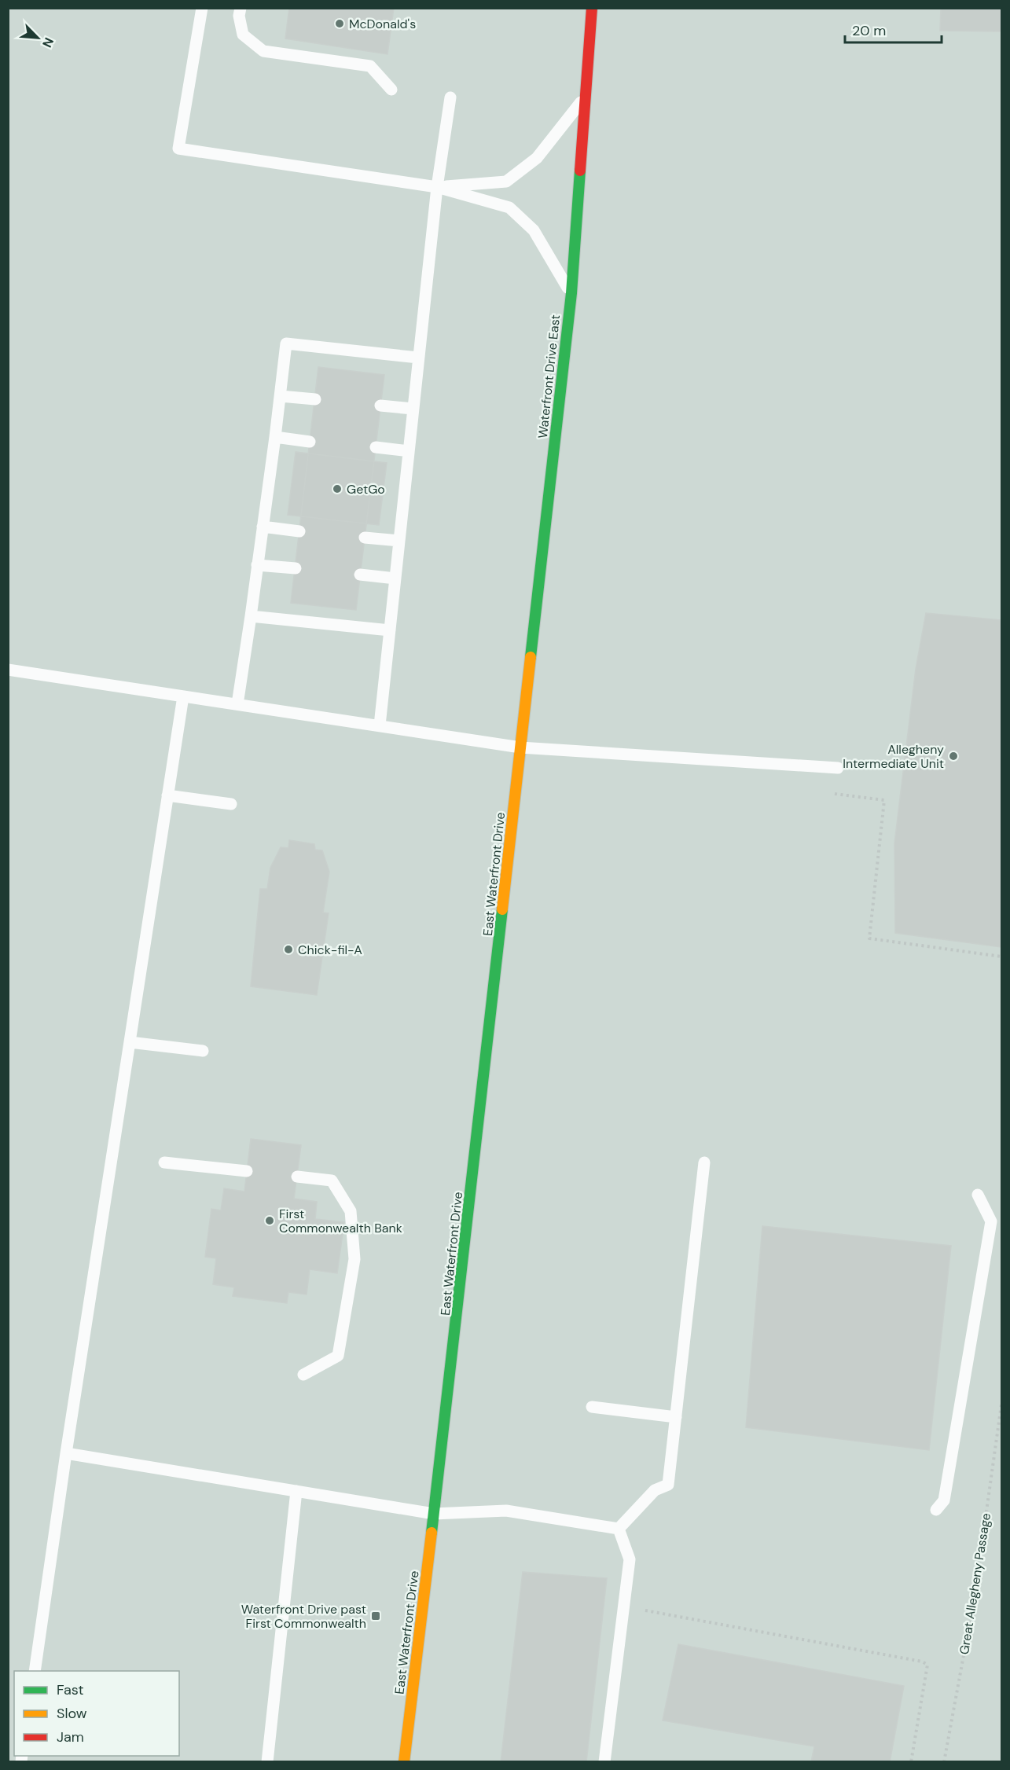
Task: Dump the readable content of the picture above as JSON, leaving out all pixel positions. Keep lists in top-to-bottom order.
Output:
{
  "streets": {
    "street": ["Waterfront Drive East", "East Waterfront Drive"],
    "path": ["Great Allegheny Passage"]
  },
  "crossings": [
    ["Waterfront Drive East", "East Waterfront Drive"]
  ],
  "places": {
    "other": [
      "McDonald's",
      "GetGo",
      "Allegheny Intermediate Unit",
      "Chick-fil-A",
      "First Commonwealth Bank"
    ],
    "transit": ["Waterfront Drive past First Commonwealth"]
  },
  "legend": ["Fast", "Slow", "Jam"],
  "scale_bar": "20 m",
  "north": "bottom right"
}
